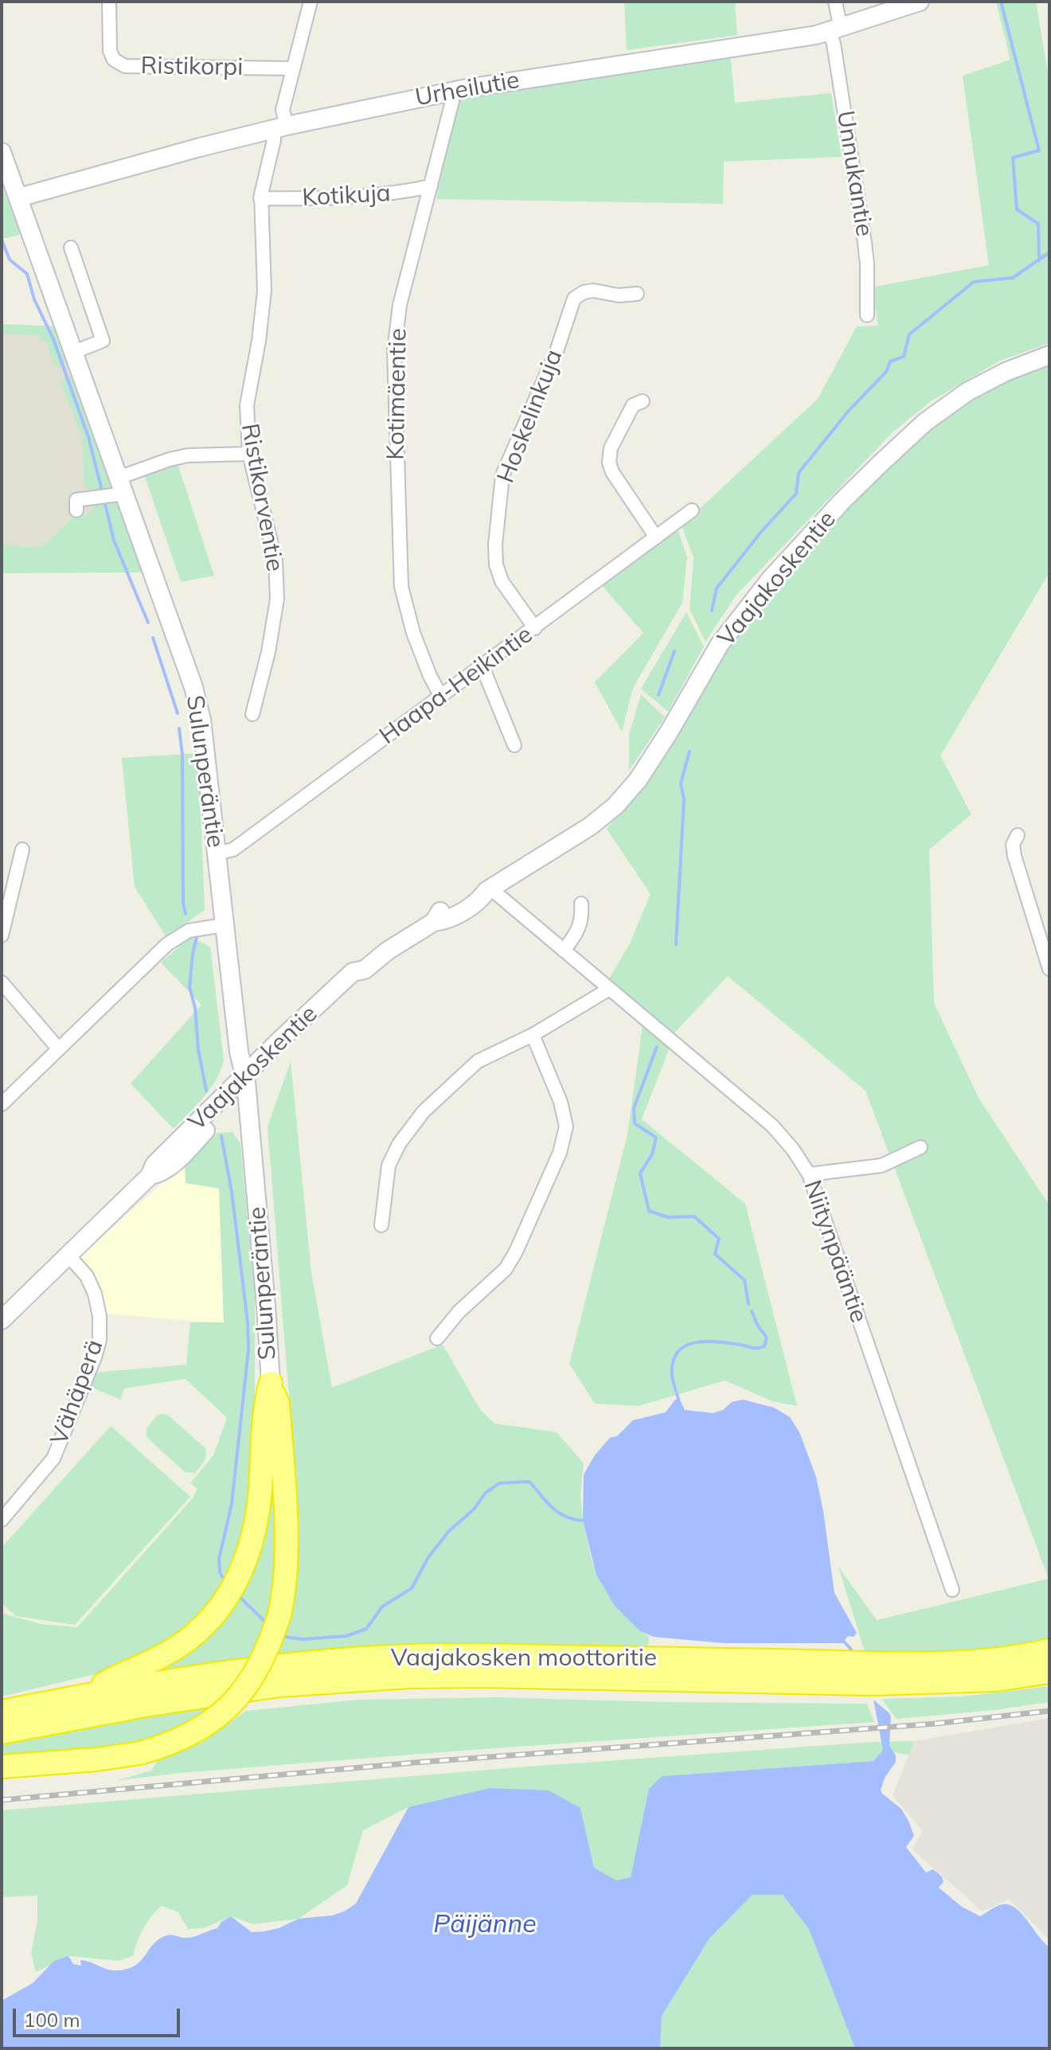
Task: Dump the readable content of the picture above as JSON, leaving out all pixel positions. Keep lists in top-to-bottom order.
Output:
{
  "streets": {
    "highway": ["Vaajakosken moottoritie"],
    "street": [
      "Ristikorpi",
      "Urheilutie",
      "Unnukantie",
      "Kotikuja",
      "Kotimäentie",
      "Hoskelinkuja",
      "Ristikorventie",
      "Vaajakoskentie",
      "Haapa-Heikintie",
      "Sulunperäntie",
      "Niitynpääntie",
      "Vähäperä"
    ]
  },
  "crossings": [
    ["Ristikorpi", "Ristikorventie"],
    ["Urheilutie", "Unnukantie"],
    ["Urheilutie", "Kotimäentie"],
    ["Urheilutie", "Ristikorventie"],
    ["Urheilutie", "Sulunperäntie"],
    ["Kotikuja", "Kotimäentie"],
    ["Kotikuja", "Ristikorventie"],
    ["Kotimäentie", "Haapa-Heikintie"],
    ["Hoskelinkuja", "Haapa-Heikintie"],
    ["Vaajakoskentie", "Sulunperäntie"],
    ["Vaajakoskentie", "Niitynpääntie"],
    ["Vaajakoskentie", "Vähäperä"],
    ["Haapa-Heikintie", "Sulunperäntie"]
  ],
  "water": ["Päijänne"],
  "scale_bar": "100 m"
}
